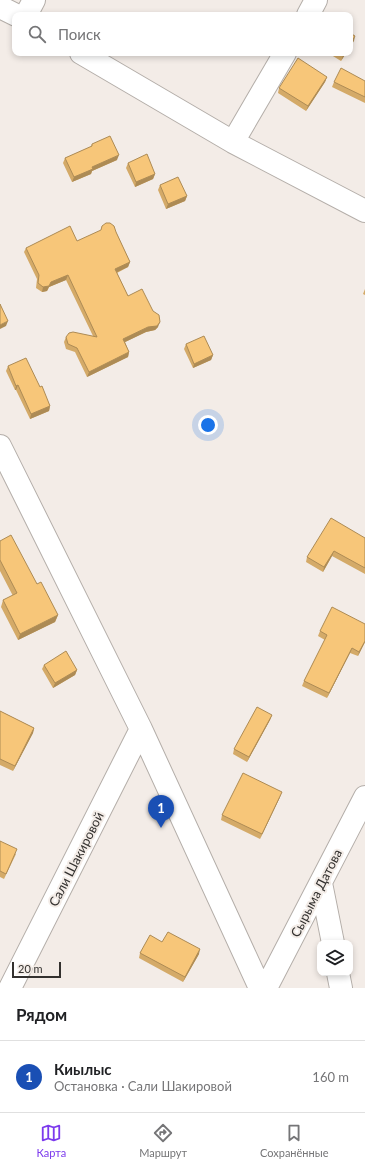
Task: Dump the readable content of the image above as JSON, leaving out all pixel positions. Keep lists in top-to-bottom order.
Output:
{
  "streets": {
    "street": ["Сали Шакировой", "Сырыма Датова"]
  },
  "scale_bar": "20 m",
  "page": {
    "search": "Поиск",
    "pins": "1",
    "scale": "20 m",
    "heading": "Рядом",
    "list": [
      {
        "mark": "1",
        "name": "Киылыс",
        "note": "Остановка · Сали Шакировой",
        "value": "160 m"
      }
    ],
    "nav": ["Карта", "Маршрут", "Сохранённые"]
  }
}
